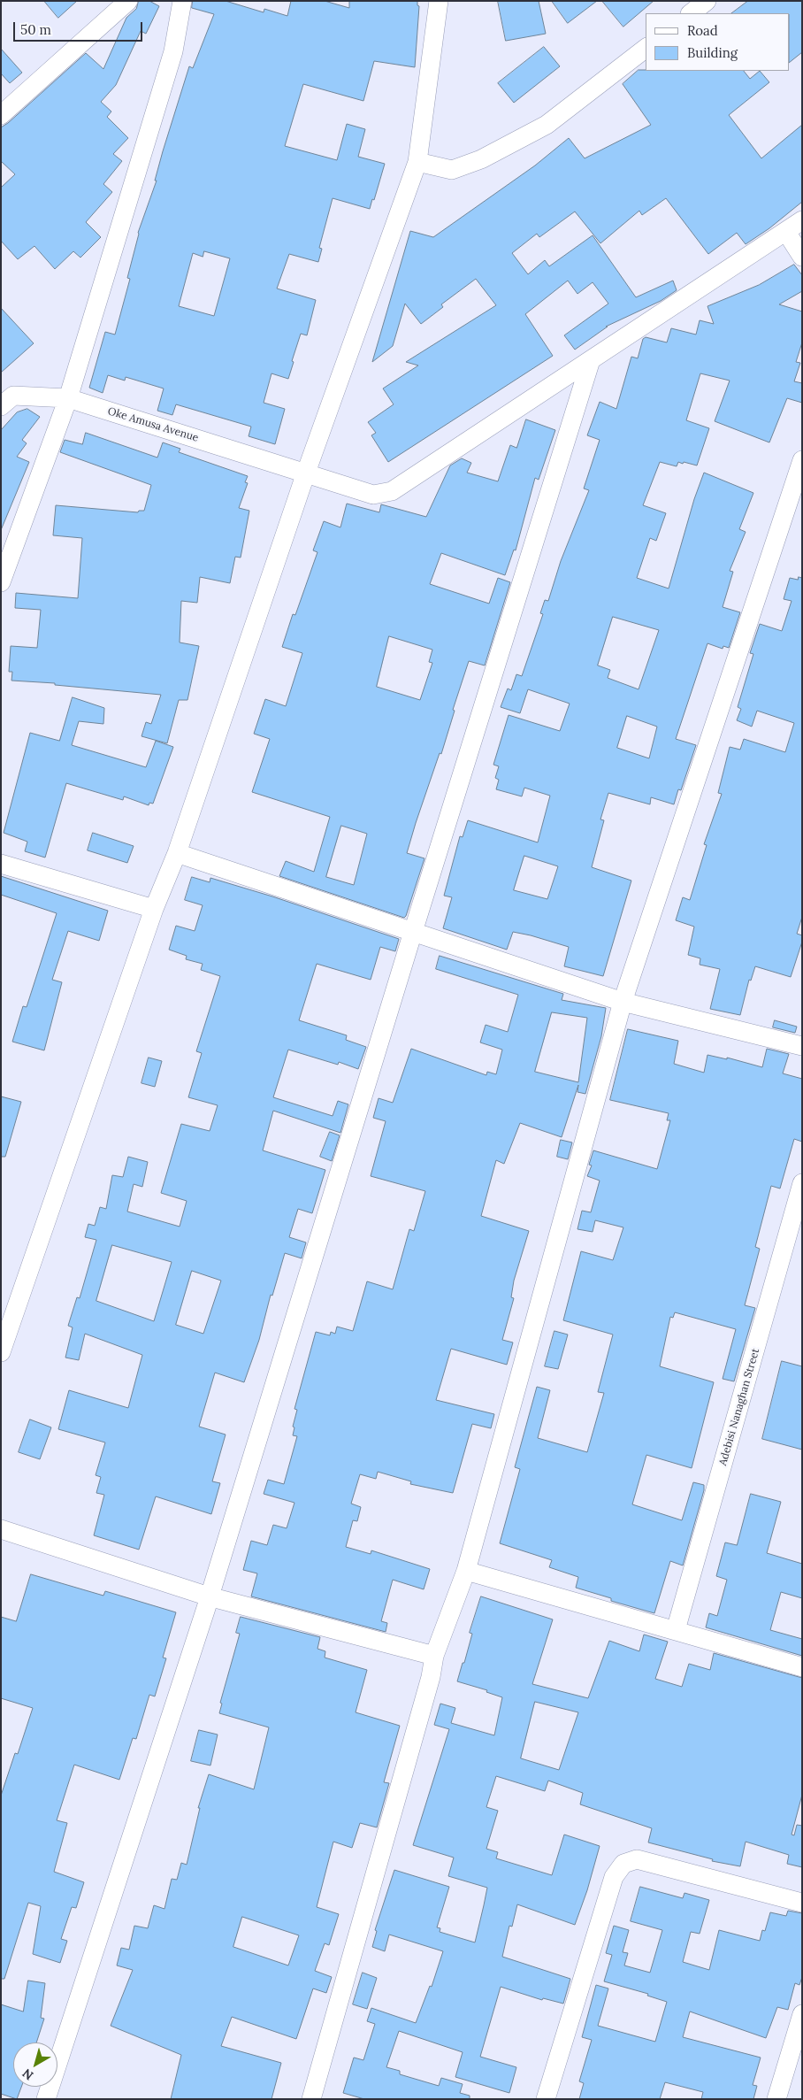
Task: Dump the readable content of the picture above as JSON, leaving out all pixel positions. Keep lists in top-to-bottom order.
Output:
{
  "streets": {
    "street": ["Oke Amusa Avenue", "Adebisi Nanaghan Street"]
  },
  "legend": ["Road", "Building"],
  "scale_bar": "50 m",
  "north": "bottom left"
}
